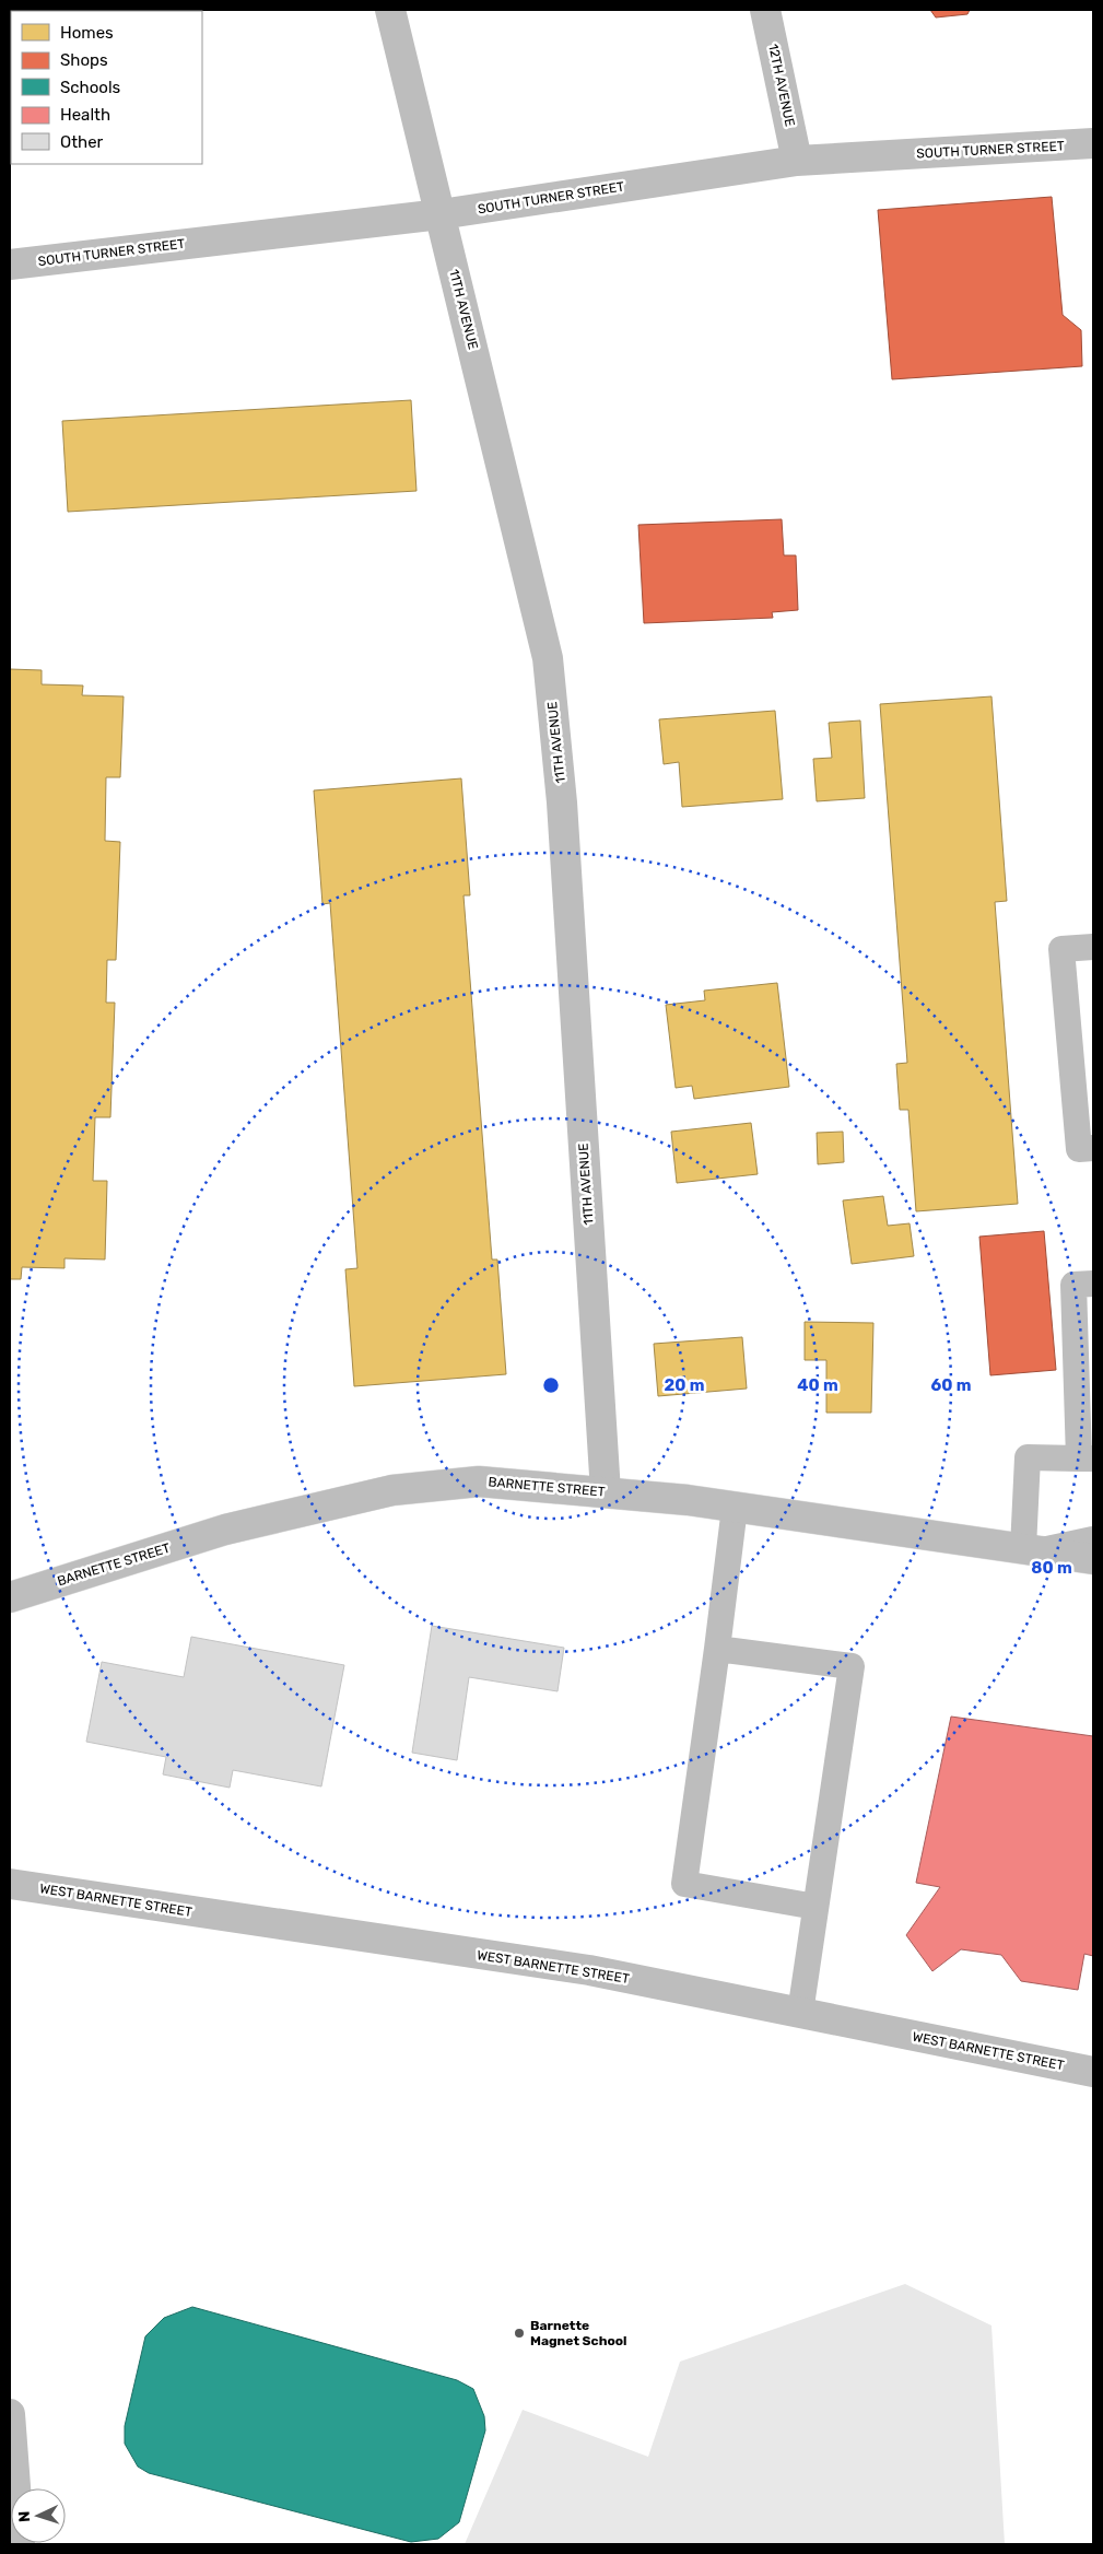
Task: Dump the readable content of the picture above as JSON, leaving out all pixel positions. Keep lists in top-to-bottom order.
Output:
{
  "streets": {
    "street": [
      "12TH AVENUE",
      "SOUTH TURNER STREET",
      "11TH AVENUE",
      "BARNETTE STREET",
      "WEST BARNETTE STREET"
    ]
  },
  "crossings": [
    ["12TH AVENUE", "SOUTH TURNER STREET"],
    ["SOUTH TURNER STREET", "11TH AVENUE"],
    ["11TH AVENUE", "BARNETTE STREET"]
  ],
  "places": ["Barnette Magnet School"],
  "legend": [
    "Homes",
    "Shops",
    "Schools",
    "Health",
    "Other"
  ],
  "north": "left",
  "rings": [
    "20 m",
    "40 m",
    "60 m",
    "80 m"
  ]
}
